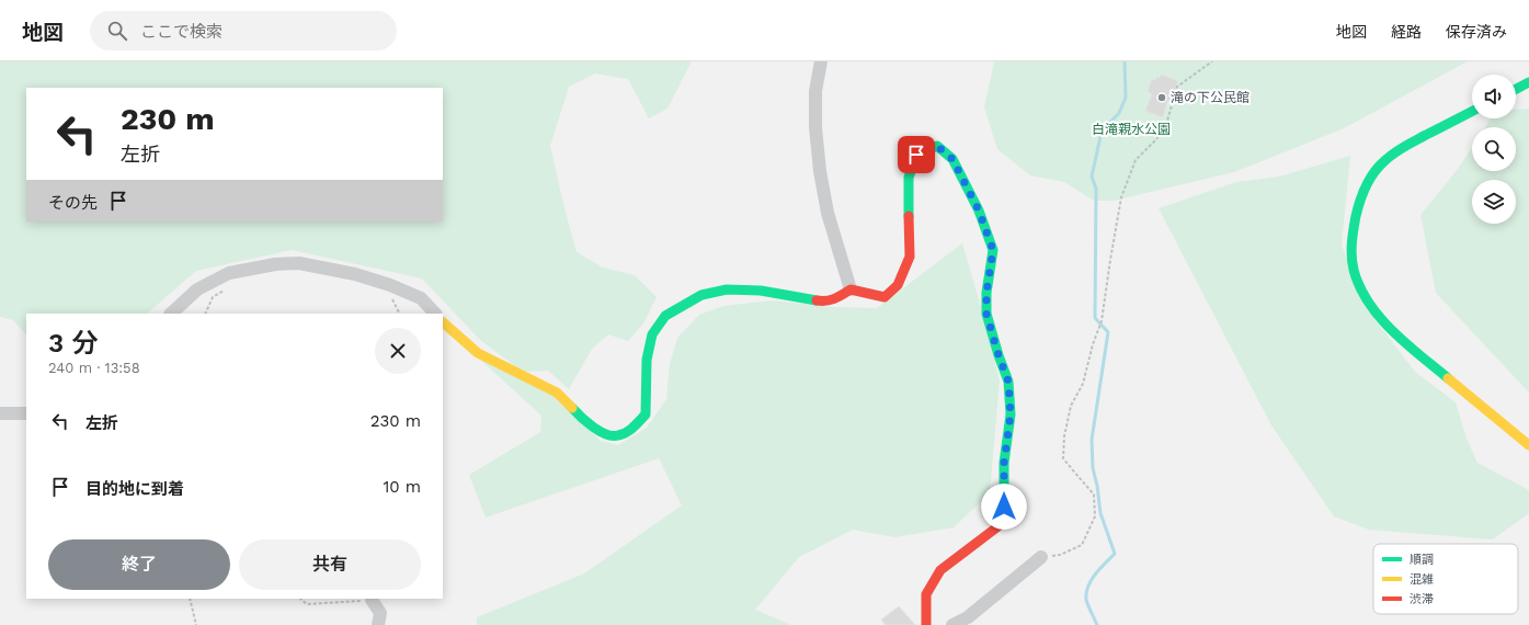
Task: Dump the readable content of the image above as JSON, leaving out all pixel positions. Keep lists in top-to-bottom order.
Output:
{
  "parks": ["白滝親水公園"],
  "places": ["滝の下公民館"],
  "legend": ["順調", "混雑", "渋滞"],
  "page": {
    "header": "地図",
    "search": "ここで検索",
    "nav": ["地図", "経路", "保存済み"],
    "turn": ["230 m", "左折"],
    "then": "その先",
    "heading": ["3 分", "240 m · 13:58"],
    "list": [
      {
        "name": "左折",
        "value": "230 m"
      },
      {
        "name": "目的地に到着",
        "value": "10 m"
      }
    ],
    "buttons": ["終了", "共有"]
  }
}
